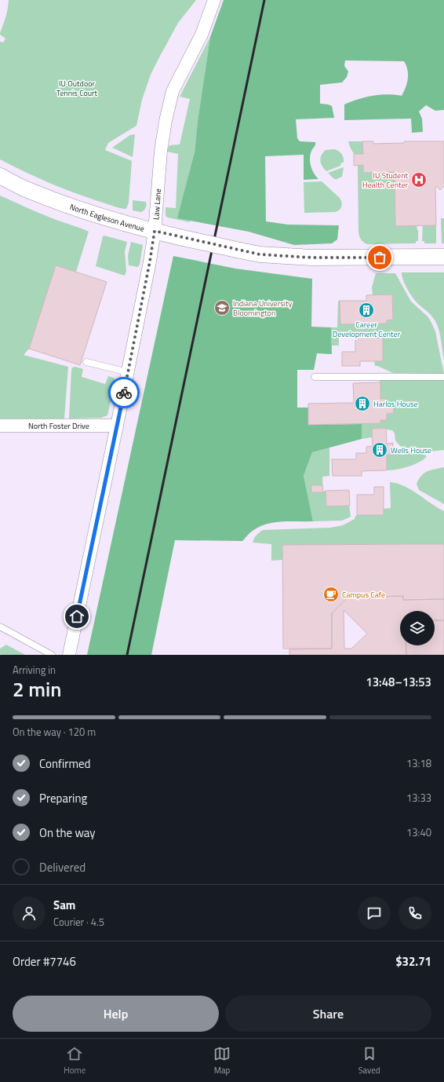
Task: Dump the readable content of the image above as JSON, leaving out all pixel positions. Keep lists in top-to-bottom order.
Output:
{
  "streets": {
    "street": ["Law Lane", "North Eagleson Avenue", "North Foster Drive"]
  },
  "crossings": [
    ["Law Lane", "North Eagleson Avenue"],
    ["Law Lane", "North Foster Drive"]
  ],
  "parks": ["IU Outdoor Tennis Court"],
  "places": {
    "hospital": ["IU Student Health Center"],
    "school or university": ["Indiana University Bloomington"],
    "building": ["Career Development Center", "Harlos House", "Wells House"],
    "cafe": ["Campus Cafe"]
  },
  "page": {
    "heading": ["2 min", "Arriving in", "13:48–13:53"],
    "panel": [
      "Sam",
      "Courier · 4.5",
      "Order #7746",
      "$32.71"
    ],
    "bar": "On the way · 120 m",
    "list": [
      ["Confirmed", "13:18"],
      ["Preparing", "13:33"],
      ["On the way", "13:40"],
      "Delivered"
    ],
    "buttons": ["Help", "Share"],
    "tabs": ["Home", "Map", "Saved"]
  }
}
